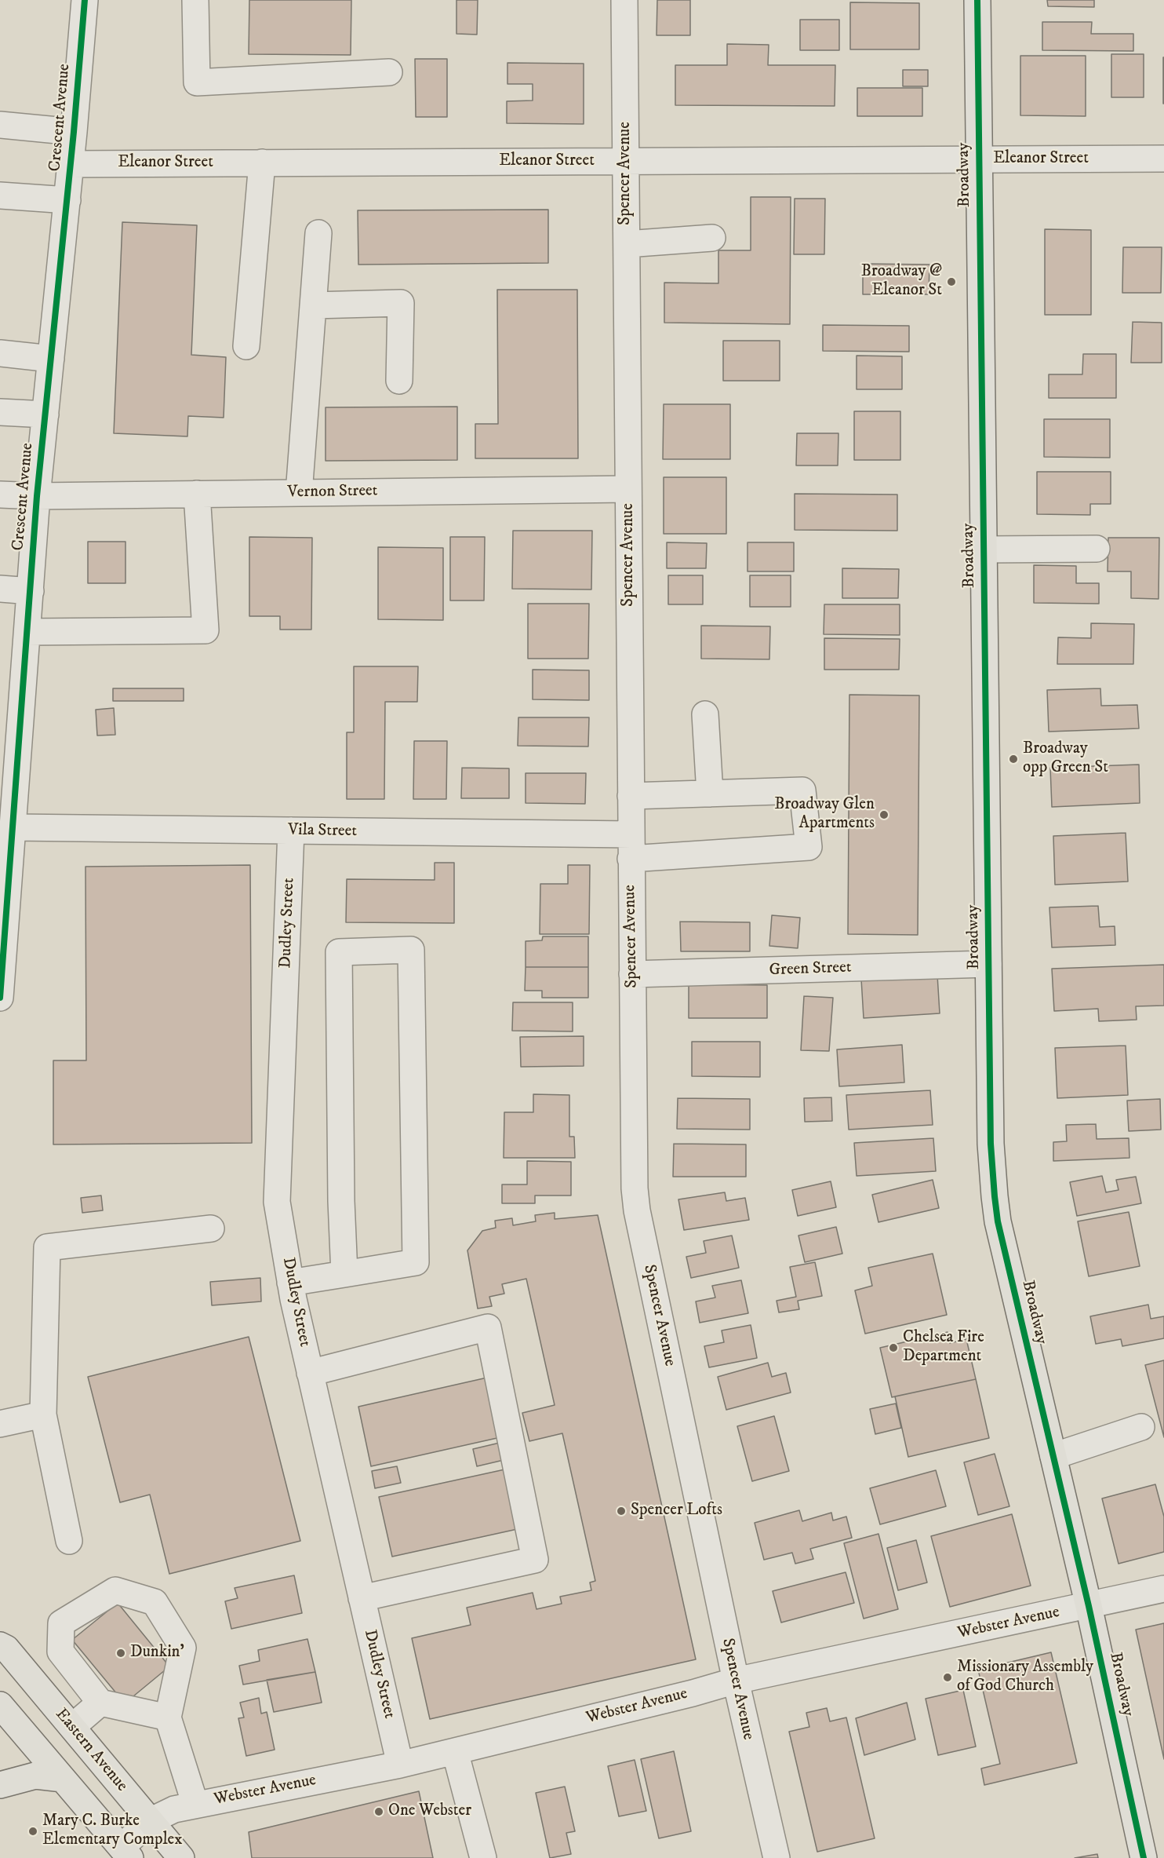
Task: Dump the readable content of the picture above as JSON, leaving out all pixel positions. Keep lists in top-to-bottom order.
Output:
{
  "streets": {
    "main road": ["Broadway", "Eastern Avenue"],
    "street": [
      "Crescent Avenue",
      "Eleanor Street",
      "Spencer Avenue",
      "Vernon Street",
      "Vila Street",
      "Dudley Street",
      "Green Street",
      "Webster Avenue"
    ]
  },
  "crossings": [
    ["Crescent Avenue", "Eleanor Street"],
    ["Crescent Avenue", "Vernon Street"],
    ["Crescent Avenue", "Vila Street"],
    ["Eleanor Street", "Spencer Avenue"],
    ["Eleanor Street", "Broadway"],
    ["Spencer Avenue", "Vernon Street"],
    ["Spencer Avenue", "Vila Street"],
    ["Spencer Avenue", "Green Street"],
    ["Spencer Avenue", "Webster Avenue"],
    ["Broadway", "Green Street"],
    ["Broadway", "Webster Avenue"],
    ["Vila Street", "Dudley Street"],
    ["Dudley Street", "Webster Avenue"],
    ["Webster Avenue", "Eastern Avenue"]
  ],
  "places": [
    "Broadway @ Eleanor St",
    "Broadway opp Green St",
    "Broadway Glen Apartments",
    "Chelsea Fire Department",
    "Spencer Lofts",
    "Dunkin'",
    "Missionary Assembly of God Church",
    "One Webster",
    "Mary C. Burke Elementary Complex"
  ]
}
